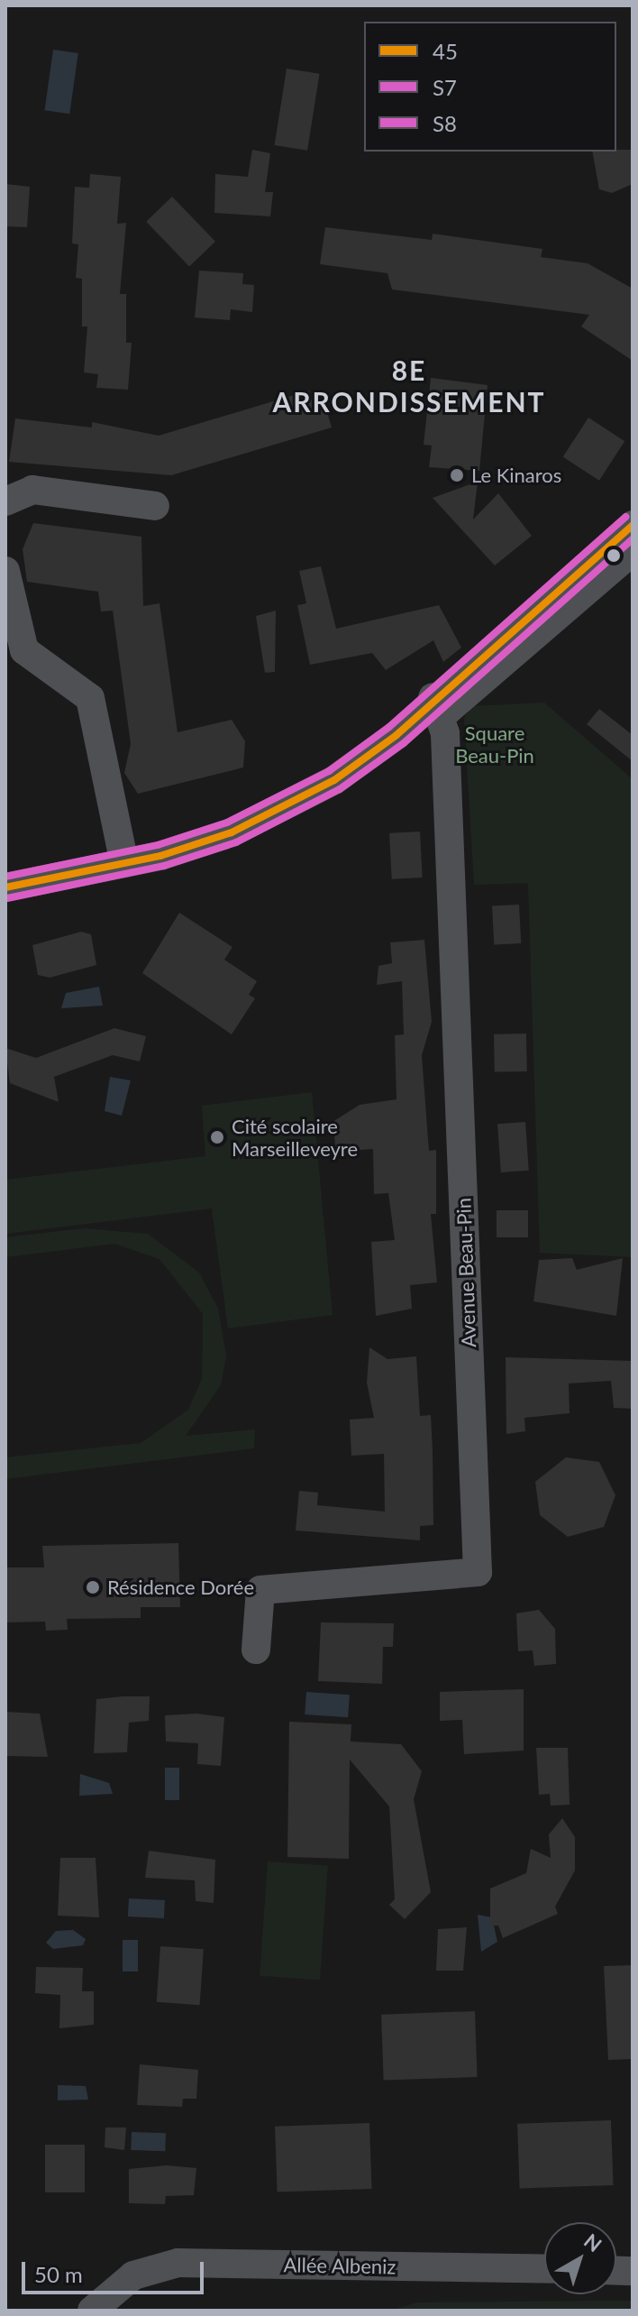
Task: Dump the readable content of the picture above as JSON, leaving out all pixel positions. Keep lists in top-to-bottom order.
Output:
{
  "streets": {
    "street": ["Avenue Beau-Pin", "Allée Albeniz"]
  },
  "districts": ["8E ARRONDISSEMENT"],
  "parks": ["Square Beau-Pin"],
  "places": ["Le Kinaros", "Cité scolaire Marseilleveyre", "Résidence Dorée"],
  "lines": ["transit line S8", "transit line 45", "transit line S7"],
  "legend": ["45", "S7", "S8"],
  "scale_bar": "50 m",
  "north": "top right"
}
